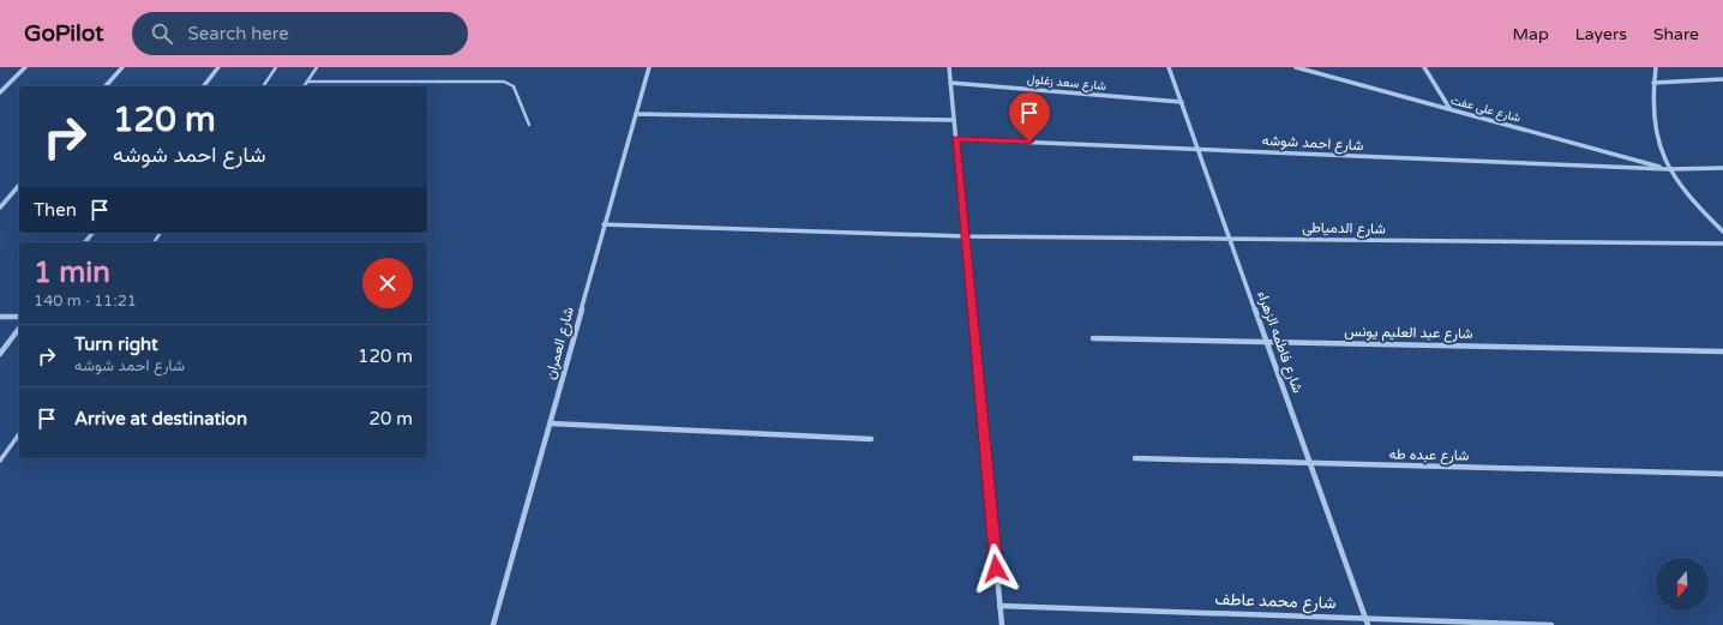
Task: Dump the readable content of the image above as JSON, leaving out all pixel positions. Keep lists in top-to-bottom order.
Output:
{
  "streets": {
    "street": [
      "شارع سعد زغلول",
      "شارع على عفت",
      "شارع احمد شوشه",
      "شارع الدمياطى",
      "شارع عبد العليم يونس",
      "شارع فاطمه الزهراء",
      "شارع العمران",
      "شارع عبده طه",
      "شارع محمد عاطف"
    ]
  },
  "crossings": [
    ["شارع سعد زغلول", "شارع فاطمه الزهراء"],
    ["شارع على عفت", "شارع احمد شوشه"],
    ["شارع احمد شوشه", "شارع فاطمه الزهراء"],
    ["شارع الدمياطى", "شارع فاطمه الزهراء"],
    ["شارع الدمياطى", "شارع العمران"],
    ["شارع عبد العليم يونس", "شارع فاطمه الزهراء"],
    ["شارع فاطمه الزهراء", "شارع عبده طه"],
    ["شارع فاطمه الزهراء", "شارع محمد عاطف"]
  ],
  "north": "bottom",
  "page": {
    "header": "GoPilot",
    "search": "Search here",
    "nav": ["Map", "Layers", "Share"],
    "turn": ["120 m", "شارع احمد شوشه"],
    "then": "Then",
    "heading": ["1 min", "140 m · 11:21"],
    "list": [
      {
        "name": "Turn right",
        "note": "شارع احمد شوشه",
        "value": "120 m"
      },
      {
        "name": "Arrive at destination",
        "value": "20 m"
      }
    ]
  }
}
